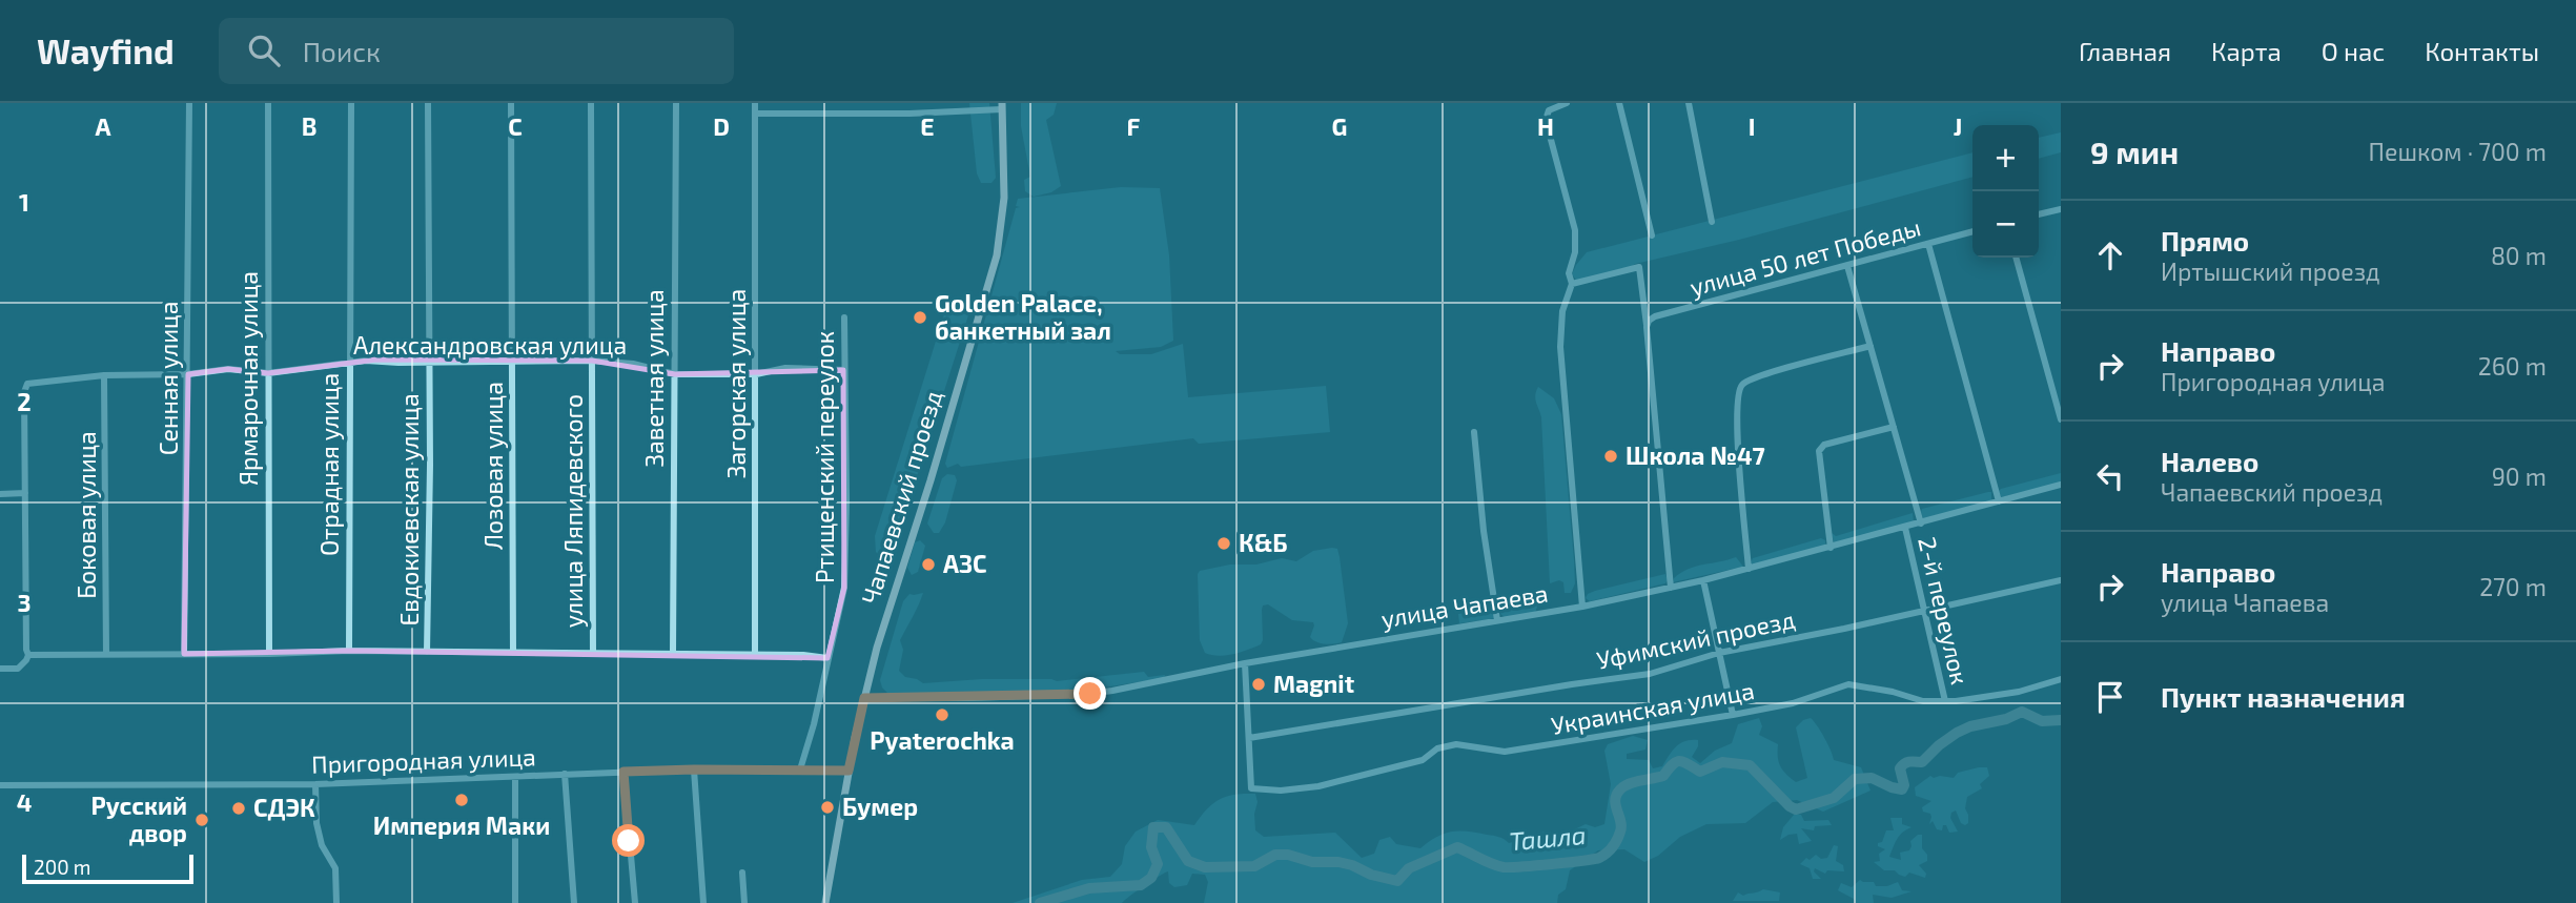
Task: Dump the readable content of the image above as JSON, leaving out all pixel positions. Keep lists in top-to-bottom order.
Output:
{
  "streets": {
    "main road": ["Чапаевский проезд"],
    "street": [
      "улица 50 лет Победы",
      "Александровская улица",
      "Сенная улица",
      "Ярмарочная улица",
      "Заветная улица",
      "Загорская улица",
      "Ртищенский переулок",
      "Отрадная улица",
      "Лозовая улица",
      "Евдокиевская улица",
      "улица Ляпидевского",
      "Боковая улица",
      "улица Чапаева",
      "2-й переулок",
      "Уфимский проезд",
      "Украинская улица",
      "Пригородная улица"
    ]
  },
  "crossings": [
    ["Александровская улица", "Сенная улица"],
    ["Александровская улица", "Ярмарочная улица"],
    ["Александровская улица", "Заветная улица"],
    ["Александровская улица", "Загорская улица"],
    ["Александровская улица", "Ртищенский переулок"],
    ["Александровская улица", "Отрадная улица"],
    ["Александровская улица", "Лозовая улица"],
    ["Александровская улица", "Евдокиевская улица"],
    ["Александровская улица", "улица Ляпидевского"],
    ["Александровская улица", "Боковая улица"],
    ["Ртищенский переулок", "Пригородная улица"],
    ["Чапаевский проезд", "улица Чапаева"],
    ["Чапаевский проезд", "Пригородная улица"],
    ["улица Чапаева", "2-й переулок"],
    ["2-й переулок", "Уфимский проезд"],
    ["2-й переулок", "Украинская улица"],
    ["Уфимский проезд", "Украинская улица"]
  ],
  "water": ["Ташла"],
  "places": [
    "Golden Palace, банкетный зал",
    "Школа №47",
    "К&Б",
    "АЗС",
    "Magnit",
    "Pyaterochka",
    "Империя Маки",
    "Бумер",
    "СДЭК",
    "Русский двор"
  ],
  "scale_bar": "200 m",
  "page": {
    "header": "Wayfind",
    "search": "Поиск",
    "nav": [
      "Главная",
      "Карта",
      "О нас",
      "Контакты"
    ],
    "heading": ["9 мин", "Пешком · 700 m"],
    "map_buttons": ["+", "−"],
    "list": [
      ["Прямо", "Иртышский проезд", "80 m"],
      ["Направо", "Пригородная улица", "260 m"],
      ["Налево", "Чапаевский проезд", "90 m"],
      ["Направо", "улица Чапаева", "270 m"],
      "Пункт назначения"
    ],
    "scale": "200 m"
  },
  "grid": {
    "columns": [
      "A",
      "B",
      "C",
      "D",
      "E",
      "F",
      "G",
      "H",
      "I",
      "J"
    ],
    "rows": [
      "1",
      "2",
      "3",
      "4"
    ]
  }
}
